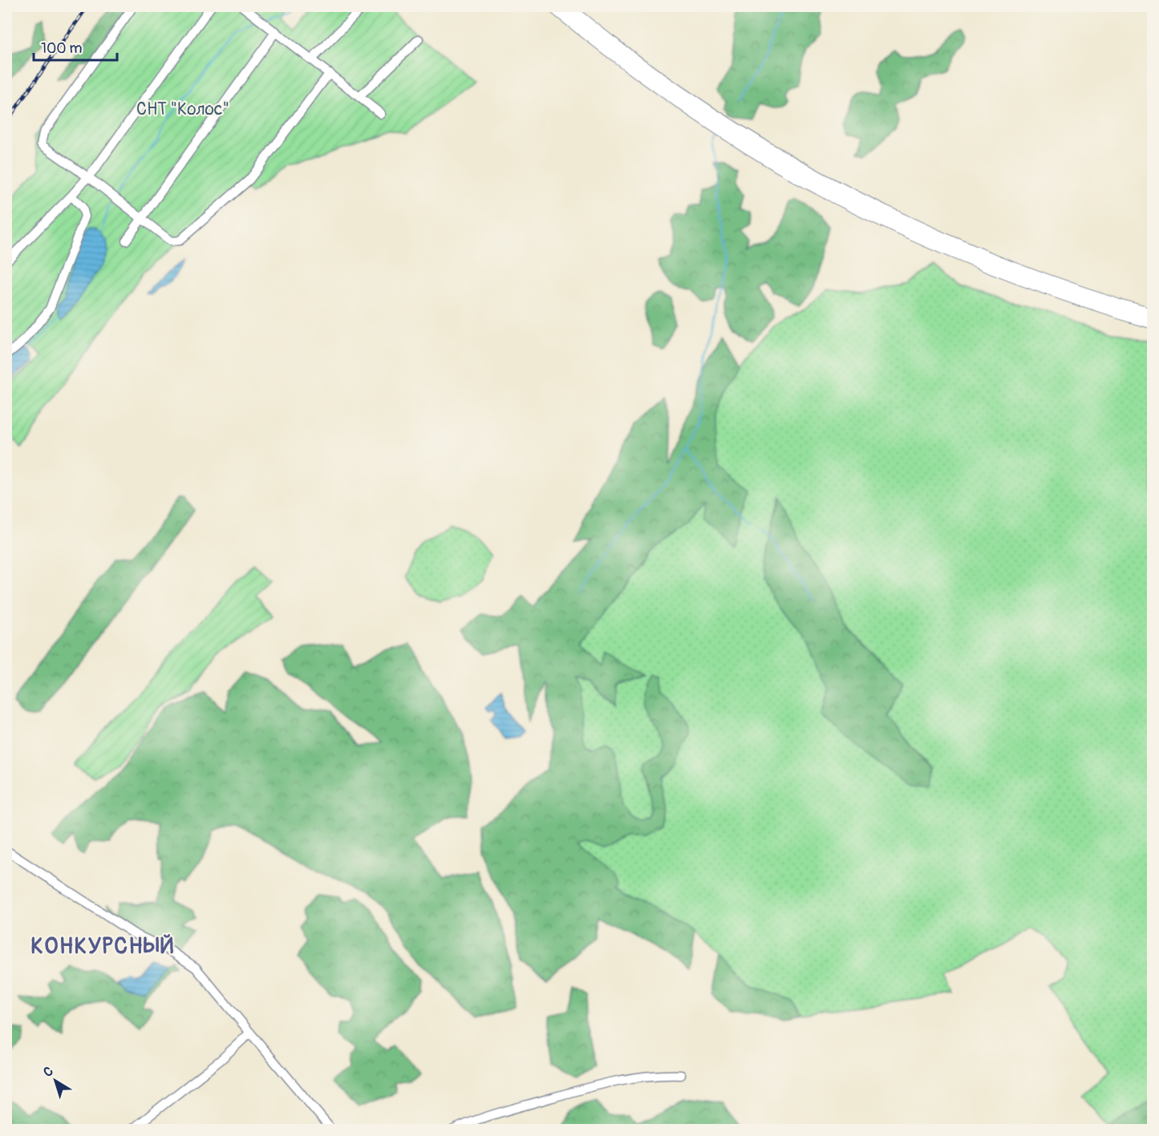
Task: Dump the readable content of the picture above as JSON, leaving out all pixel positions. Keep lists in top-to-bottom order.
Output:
{
  "districts": ["КОНКУРСНЫЙ"],
  "parks": ["СНТ \"Колос\""],
  "scale_bar": "100 m",
  "north": "top left"
}
